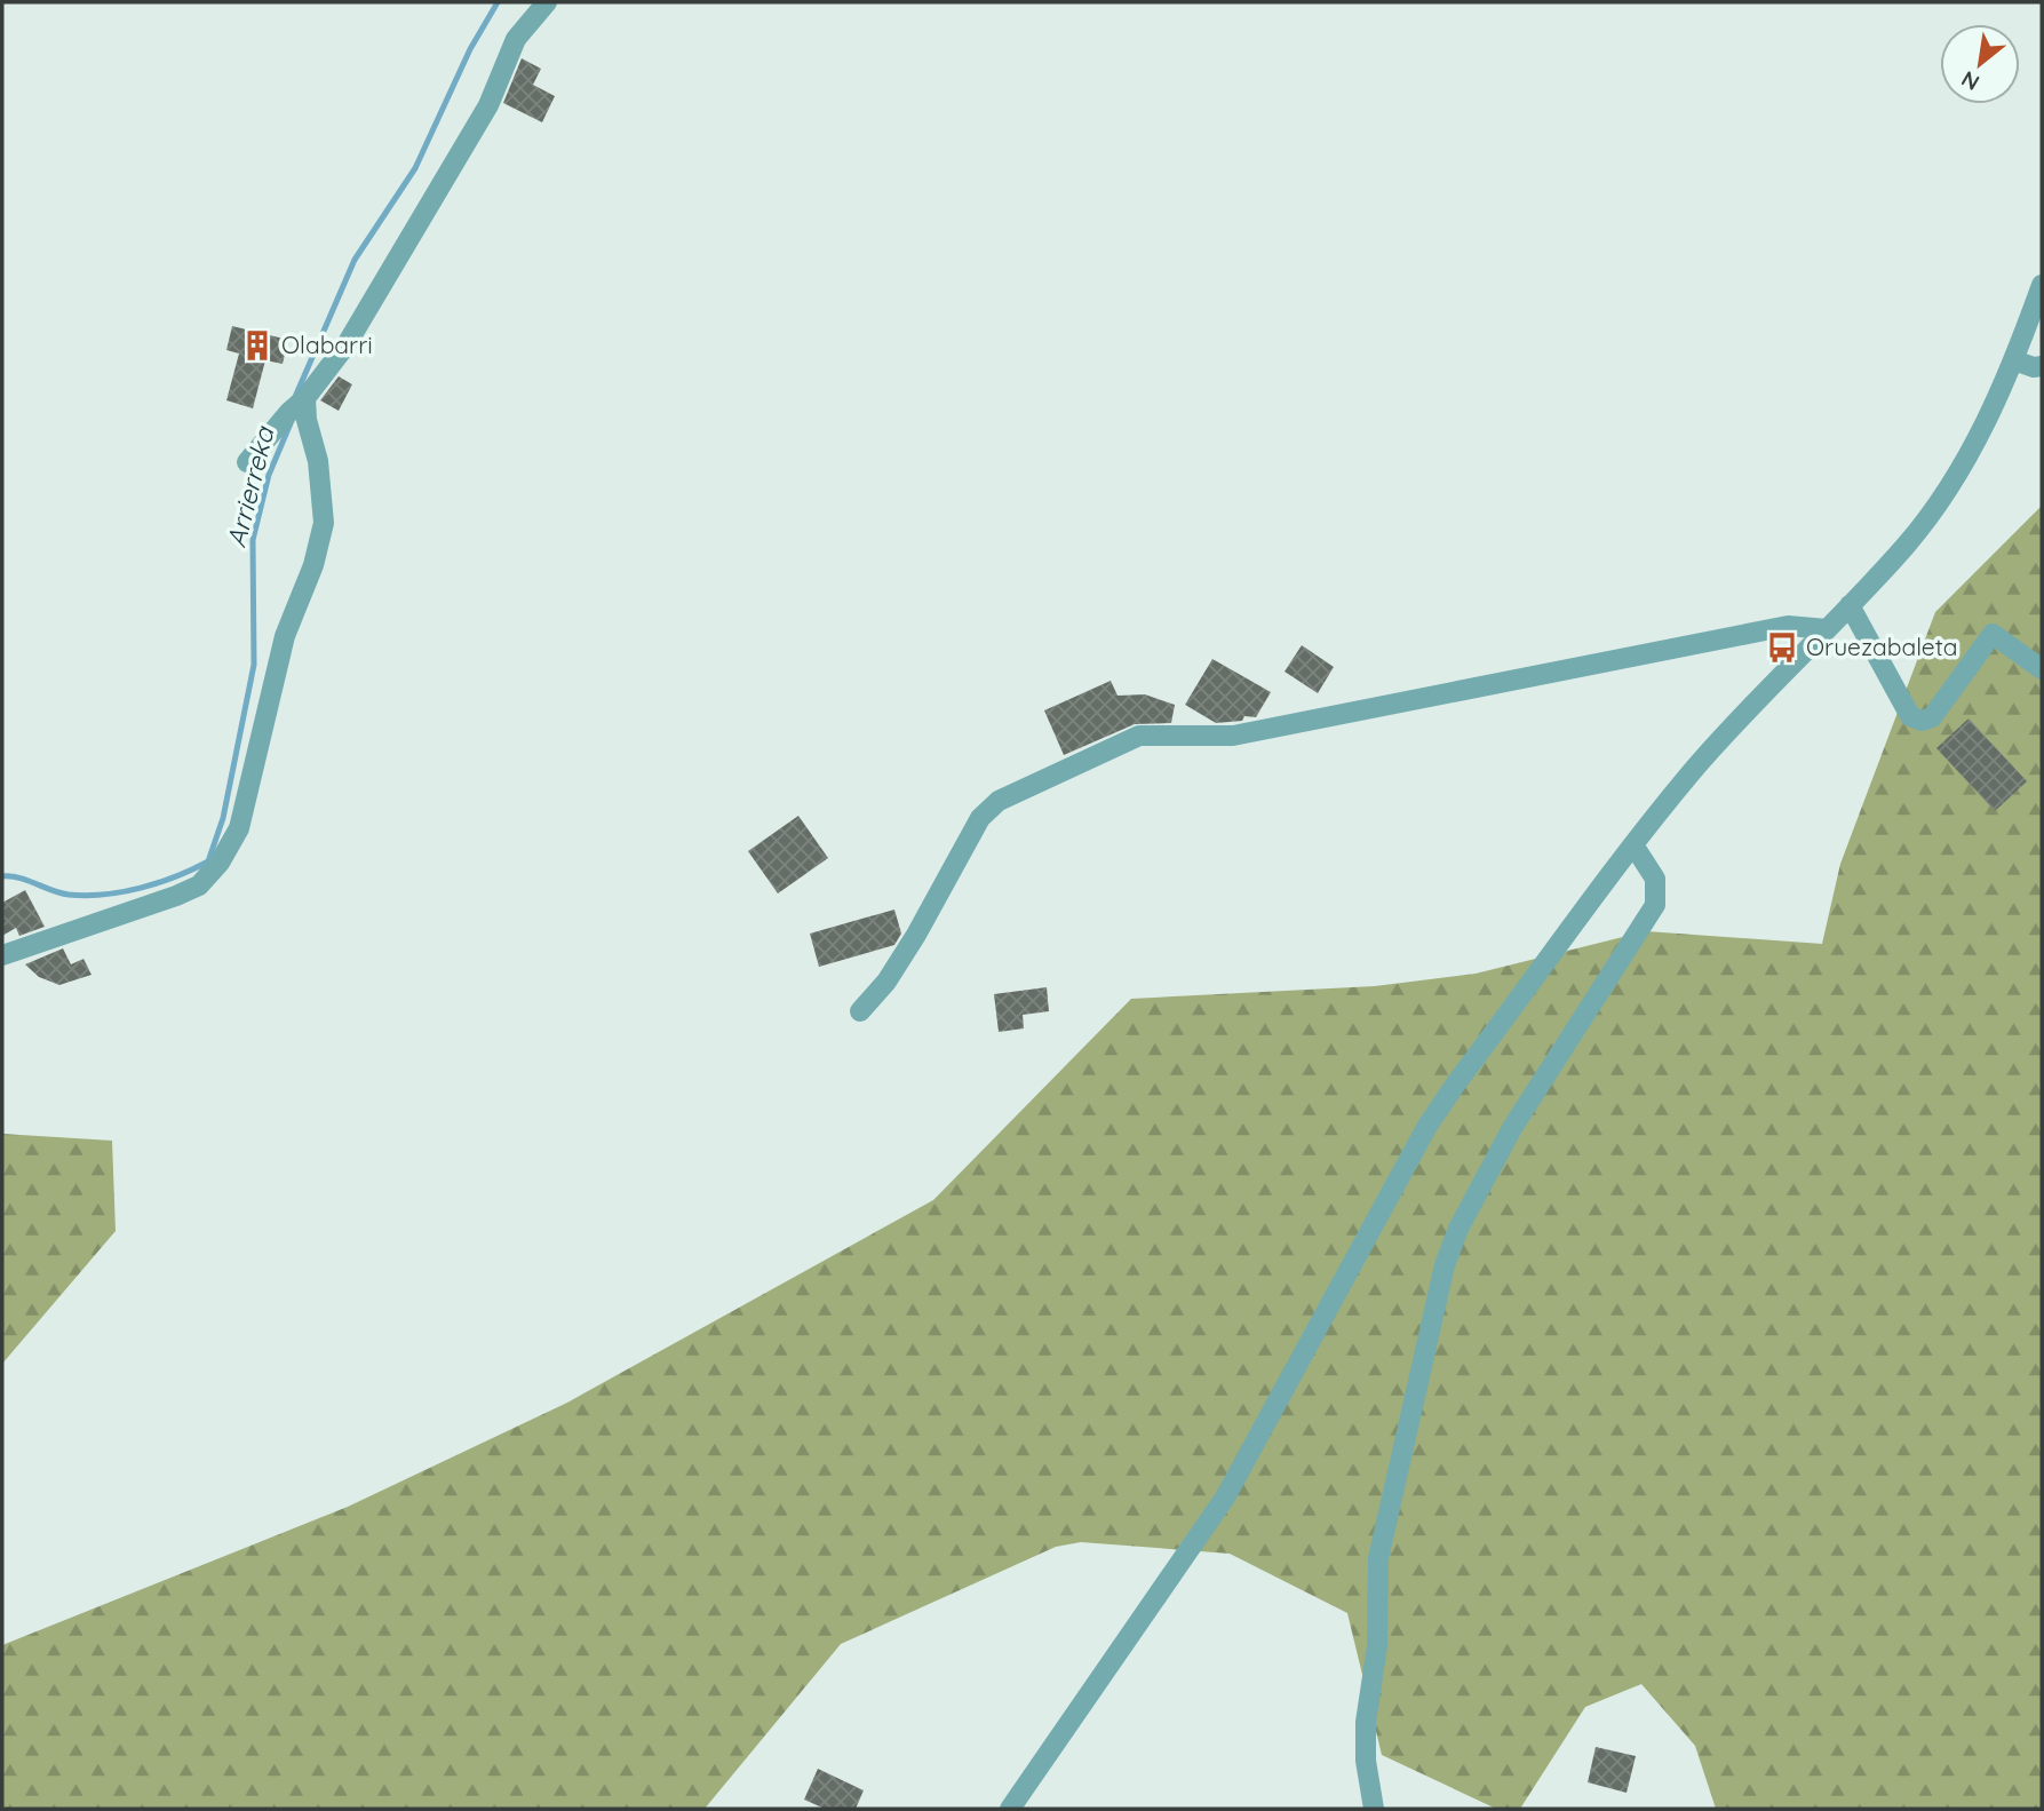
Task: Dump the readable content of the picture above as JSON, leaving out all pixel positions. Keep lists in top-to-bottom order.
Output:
{
  "water": ["Arrierreka"],
  "places": {
    "building": ["Olabarri"],
    "bus stop": ["Oruezabaleta"]
  },
  "north": "bottom left"
}
